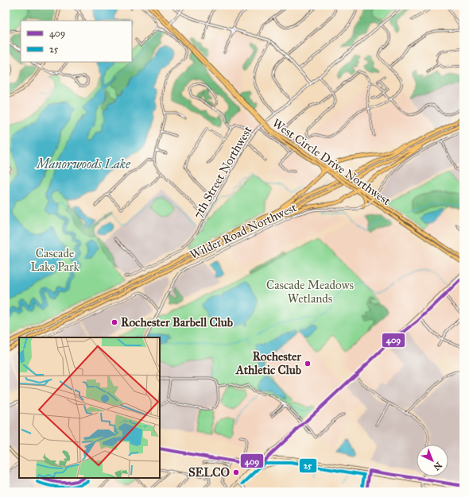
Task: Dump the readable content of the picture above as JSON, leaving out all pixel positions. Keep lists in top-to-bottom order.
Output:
{
  "streets": {
    "main road": ["West Circle Drive Northwest"],
    "street": ["7th Street Northwest", "Wilder Road Northwest"]
  },
  "crossings": [
    ["West Circle Drive Northwest", "7th Street Northwest"],
    ["West Circle Drive Northwest", "Wilder Road Northwest"]
  ],
  "water": ["Manorwoods Lake"],
  "parks": ["Cascade Lake Park", "Cascade Meadows Wetlands"],
  "places": ["Rochester Barbell Club", "Rochester Athletic Club", "SELCO"],
  "lines": ["transit line 409", "transit line 25"],
  "legend": ["409", "25"],
  "north": "bottom right"
}
